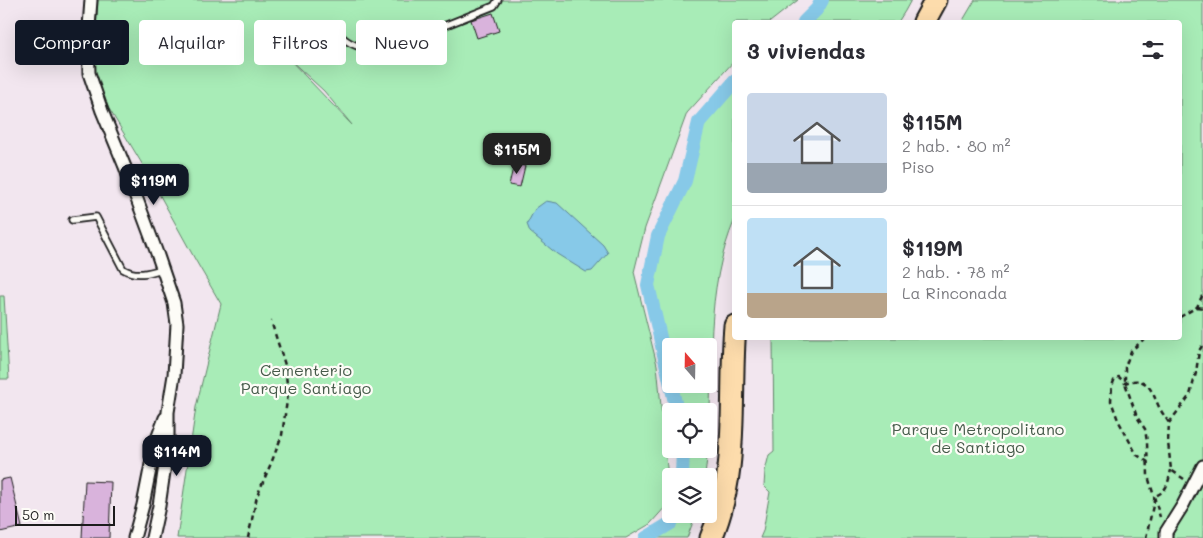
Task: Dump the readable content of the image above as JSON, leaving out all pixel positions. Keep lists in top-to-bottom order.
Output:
{
  "parks": ["Cementerio Parque Santiago", "Parque Metropolitano de Santiago"],
  "scale_bar": "50 m",
  "north": "top",
  "page": {
    "chip": [
      "Comprar",
      "Alquilar",
      "Filtros",
      "Nuevo"
    ],
    "heading": "3 viviendas",
    "list": [
      {
        "name": "$115M",
        "note": "2 hab. · 80 m² · Piso"
      },
      {
        "name": "$119M",
        "note": "2 hab. · 78 m² · La Rinconada"
      }
    ],
    "price": ["$115M", "$119M", "$114M"],
    "scale": "50 m"
  }
}
